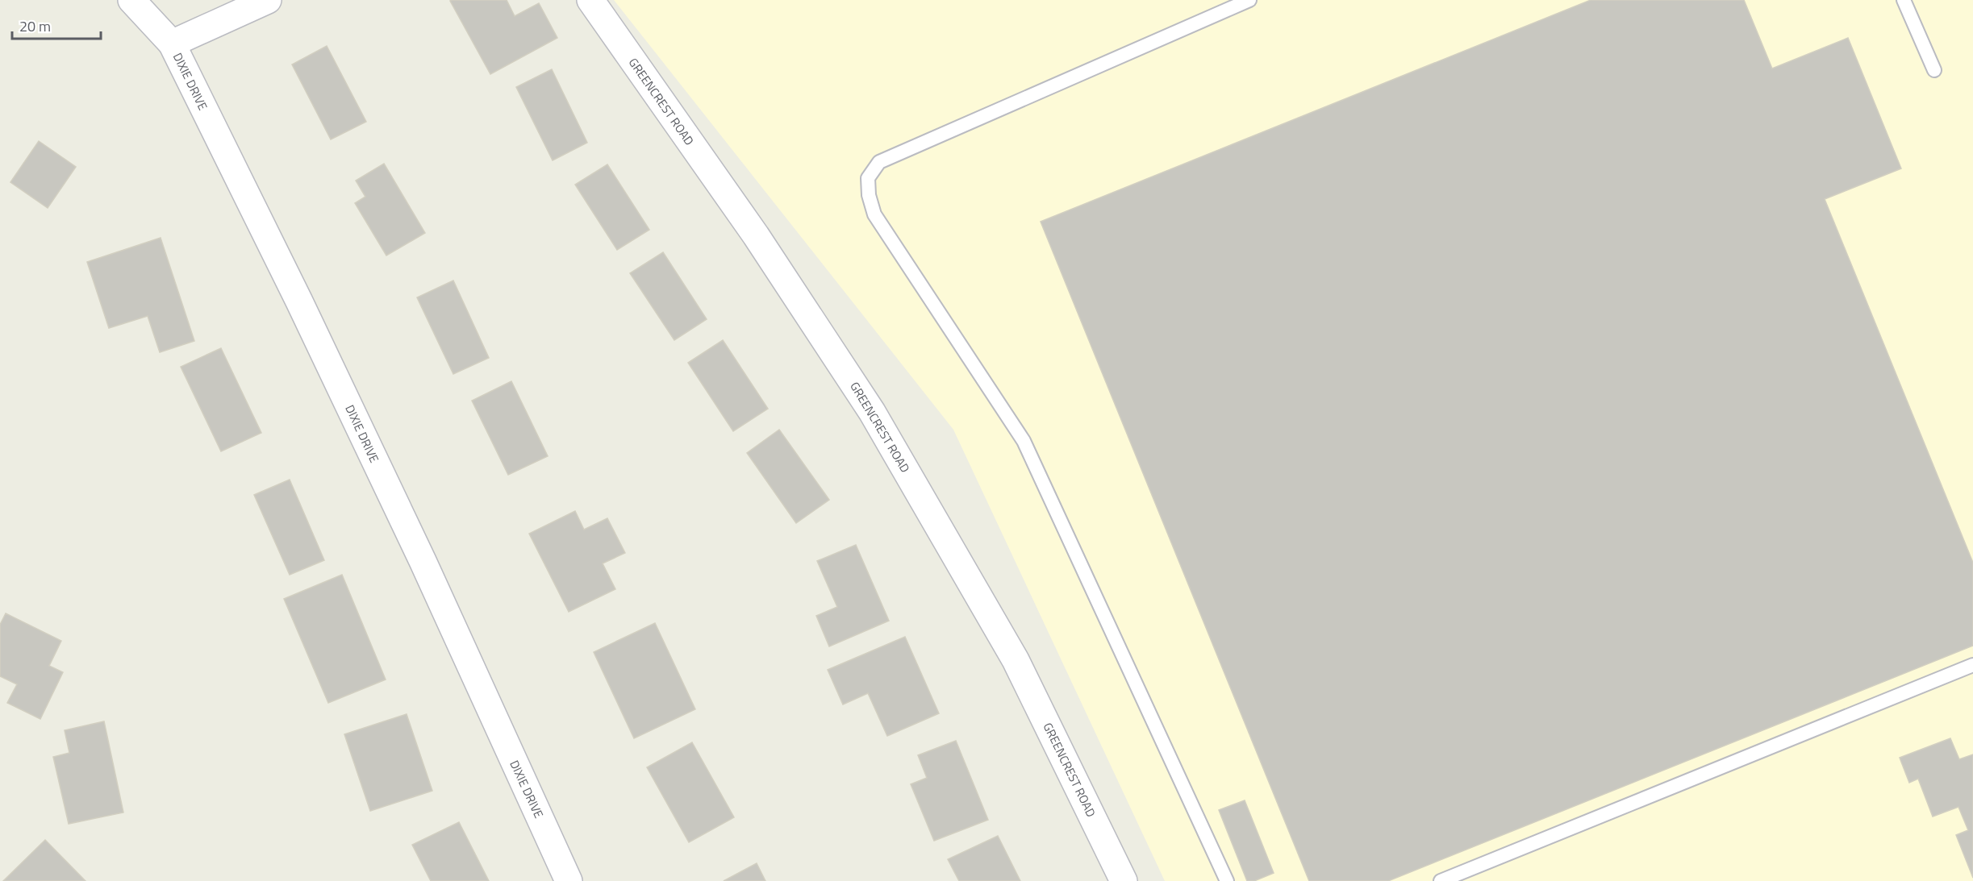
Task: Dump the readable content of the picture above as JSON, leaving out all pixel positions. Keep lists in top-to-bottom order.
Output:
{
  "streets": {
    "street": ["DIXIE DRIVE", "GREENCREST ROAD"]
  },
  "scale_bar": "20 m"
}
